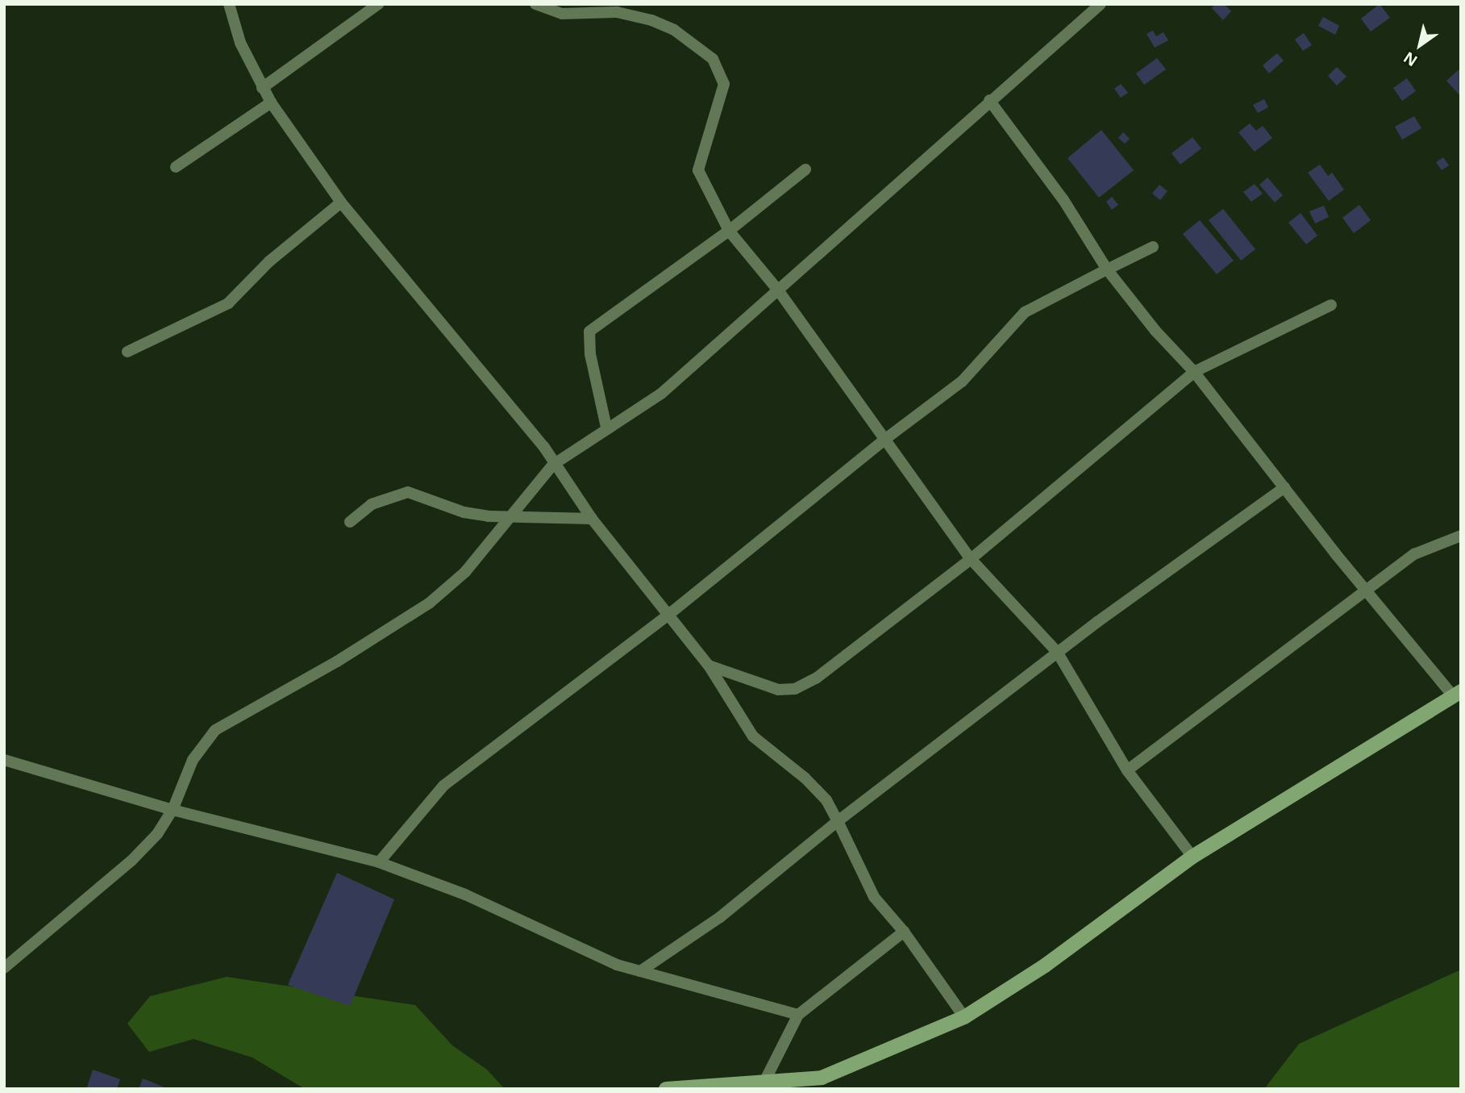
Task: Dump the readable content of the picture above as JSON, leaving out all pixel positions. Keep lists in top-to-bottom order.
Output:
{
  "north": "bottom left"
}
